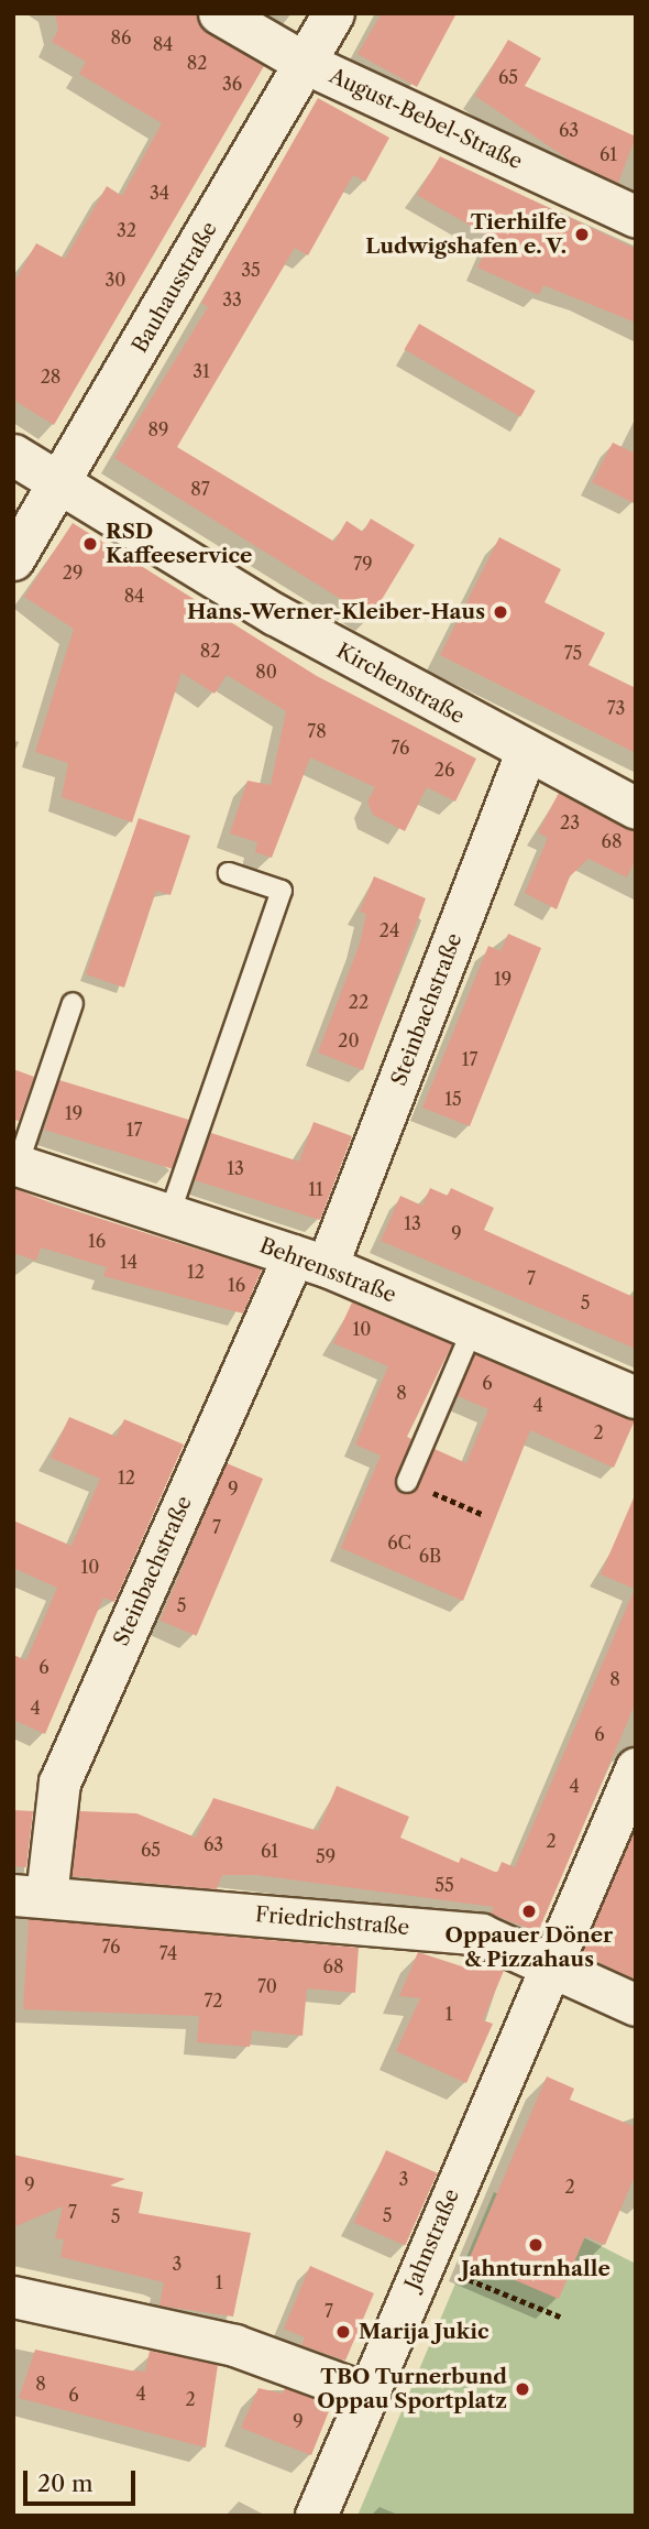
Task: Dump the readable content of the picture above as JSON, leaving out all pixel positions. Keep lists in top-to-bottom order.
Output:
{
  "streets": {
    "street": [
      "August-Bebel-Straße",
      "Bauhausstraße",
      "Kirchenstraße",
      "Steinbachstraße",
      "Behrensstraße",
      "Friedrichstraße",
      "Jahnstraße"
    ]
  },
  "crossings": [
    ["August-Bebel-Straße", "Bauhausstraße"],
    ["Bauhausstraße", "Kirchenstraße"],
    ["Kirchenstraße", "Steinbachstraße"],
    ["Steinbachstraße", "Behrensstraße"],
    ["Steinbachstraße", "Friedrichstraße"],
    ["Friedrichstraße", "Jahnstraße"]
  ],
  "places": [
    "Tierhilfe Ludwigshafen e. V.",
    "RSD Kaffeeservice",
    "Hans-Werner-Kleiber-Haus",
    "Oppauer Döner & Pizzahaus",
    "Jahnturnhalle",
    "Marija Jukic",
    "TBO Turnerbund Oppau Sportplatz"
  ],
  "house_numbers": [
    "86",
    "84",
    "82",
    "65",
    "36",
    "63",
    "61",
    "34",
    "32",
    "35",
    "30",
    "33",
    "31",
    "28",
    "89",
    "87",
    "79",
    "29",
    "84",
    "82",
    "75",
    "80",
    "73",
    "78",
    "76",
    "26",
    "23",
    "68",
    "24",
    "19",
    "22",
    "20",
    "17",
    "15",
    "19",
    "17",
    "13",
    "11",
    "13",
    "9",
    "16",
    "14",
    "12",
    "7",
    "16",
    "5",
    "10",
    "6",
    "8",
    "4",
    "2",
    "12",
    "9",
    "7",
    "6C",
    "6B",
    "10",
    "5",
    "6",
    "8",
    "4",
    "6",
    "4",
    "2",
    "63",
    "65",
    "61",
    "59",
    "55",
    "76",
    "74",
    "68",
    "70",
    "72",
    "1",
    "3",
    "9",
    "2",
    "7",
    "5",
    "5",
    "3",
    "1",
    "7",
    "8",
    "4",
    "6",
    "2",
    "9"
  ],
  "scale_bar": "20 m"
}
